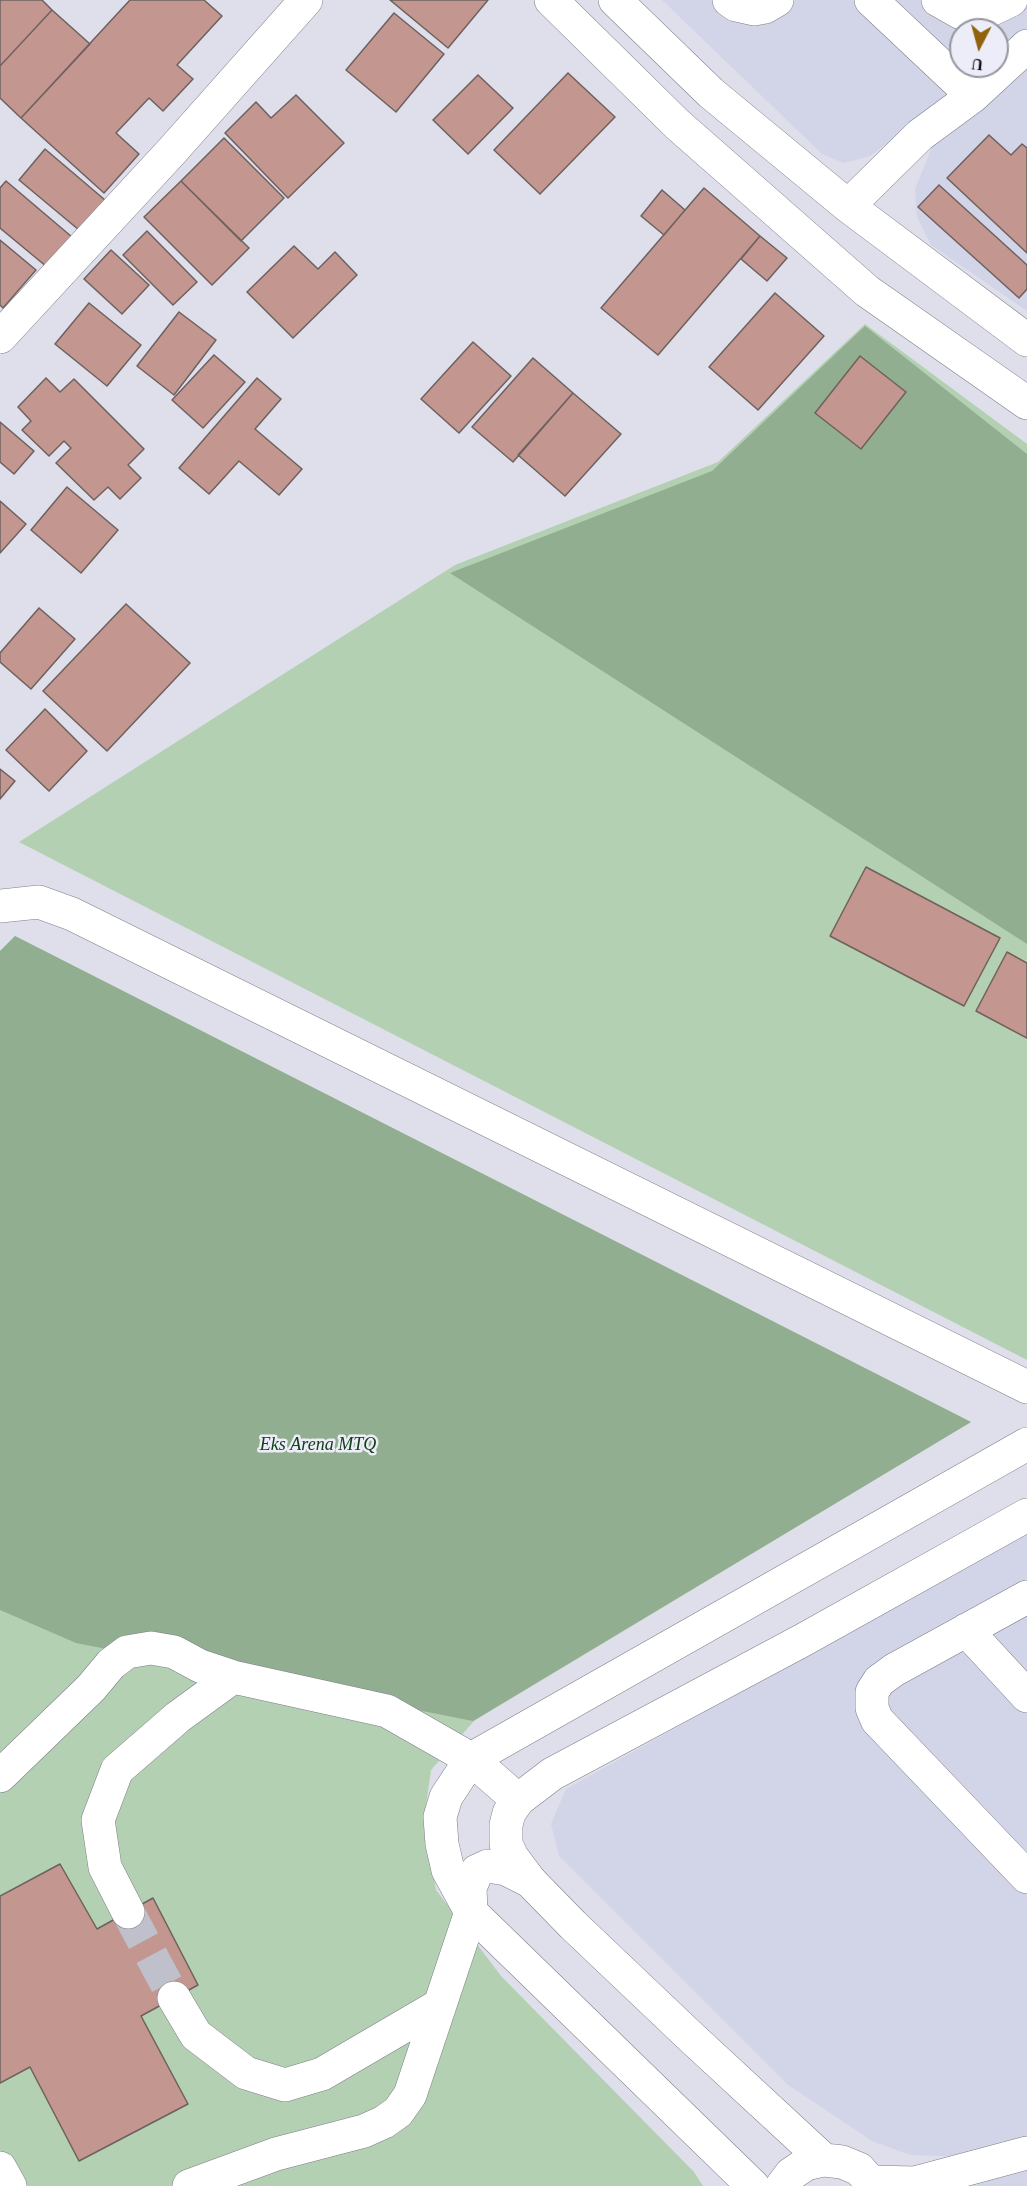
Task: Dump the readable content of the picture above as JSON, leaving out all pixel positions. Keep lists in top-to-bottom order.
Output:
{
  "parks": ["Eks Arena MTQ"],
  "north": "bottom"
}
